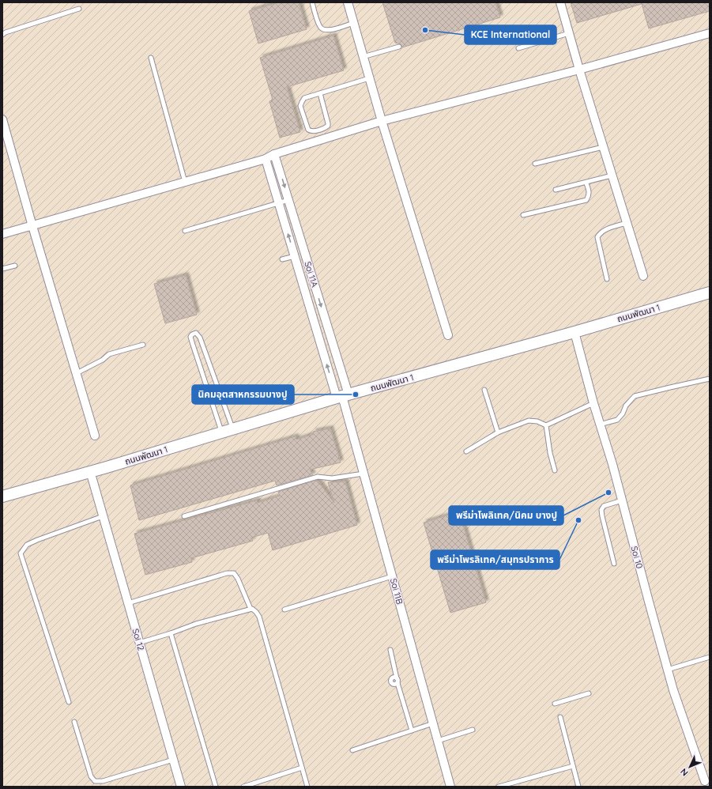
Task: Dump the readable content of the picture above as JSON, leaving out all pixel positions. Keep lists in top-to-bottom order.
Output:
{
  "streets": {
    "main road": ["ถนนพัฒนา 1"],
    "street": [
      "Soi 11A",
      "Soi 10",
      "Soi 11B",
      "Soi 12"
    ]
  },
  "crossings": [
    ["Soi 11A", "ถนนพัฒนา 1"],
    ["Soi 11A", "Soi 11B"],
    ["ถนนพัฒนา 1", "Soi 10"],
    ["ถนนพัฒนา 1", "Soi 11B"],
    ["ถนนพัฒนา 1", "Soi 12"]
  ],
  "places": [
    "KCE International",
    "นิคมอุตสาหกรรมบางปู",
    "พรีม่าโพลิเทค/นิคม บางปู",
    "พรีม่าโพรลิเทค/สมุทรปราการ"
  ],
  "north": "bottom left"
}
